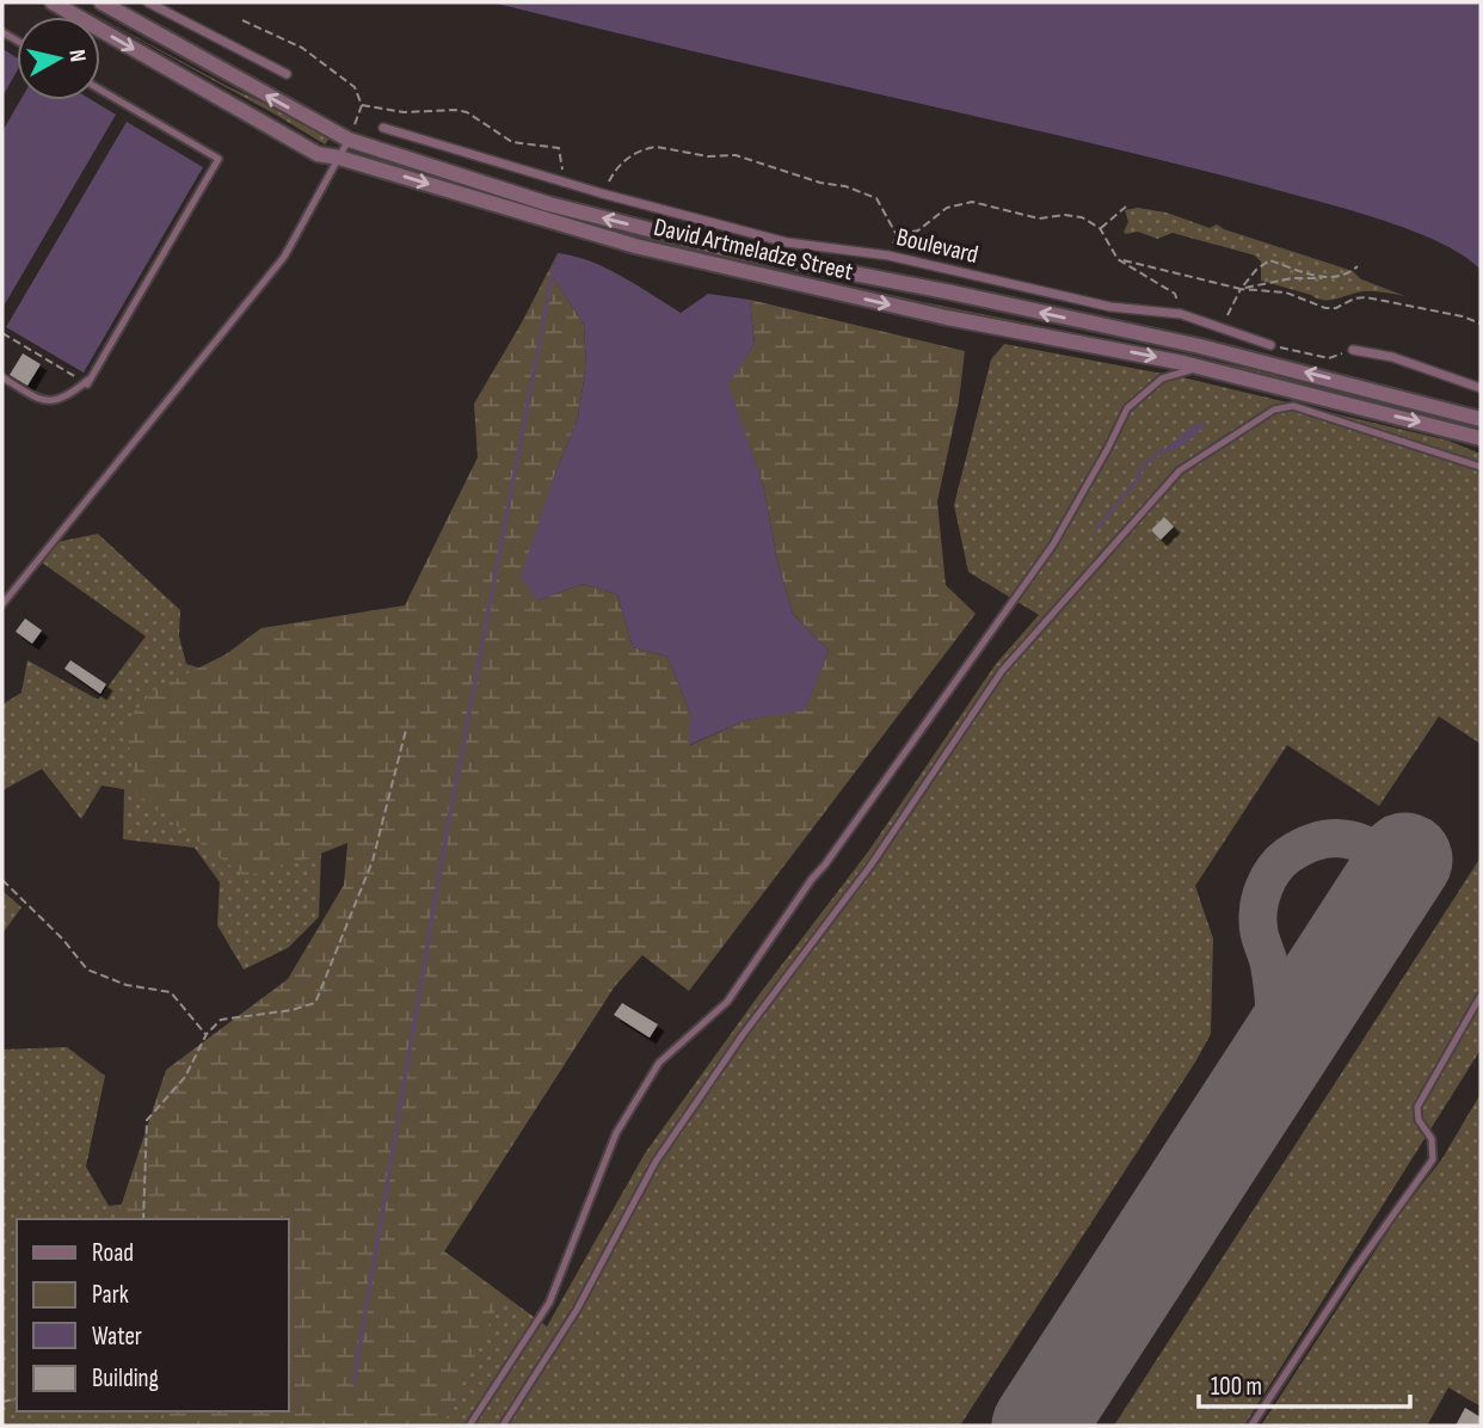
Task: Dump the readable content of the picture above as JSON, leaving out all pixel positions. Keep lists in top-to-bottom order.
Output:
{
  "streets": {
    "street": ["Boulevard", "David Artmeladze Street"]
  },
  "legend": [
    "Road",
    "Park",
    "Water",
    "Building"
  ],
  "scale_bar": "100 m",
  "north": "right"
}
